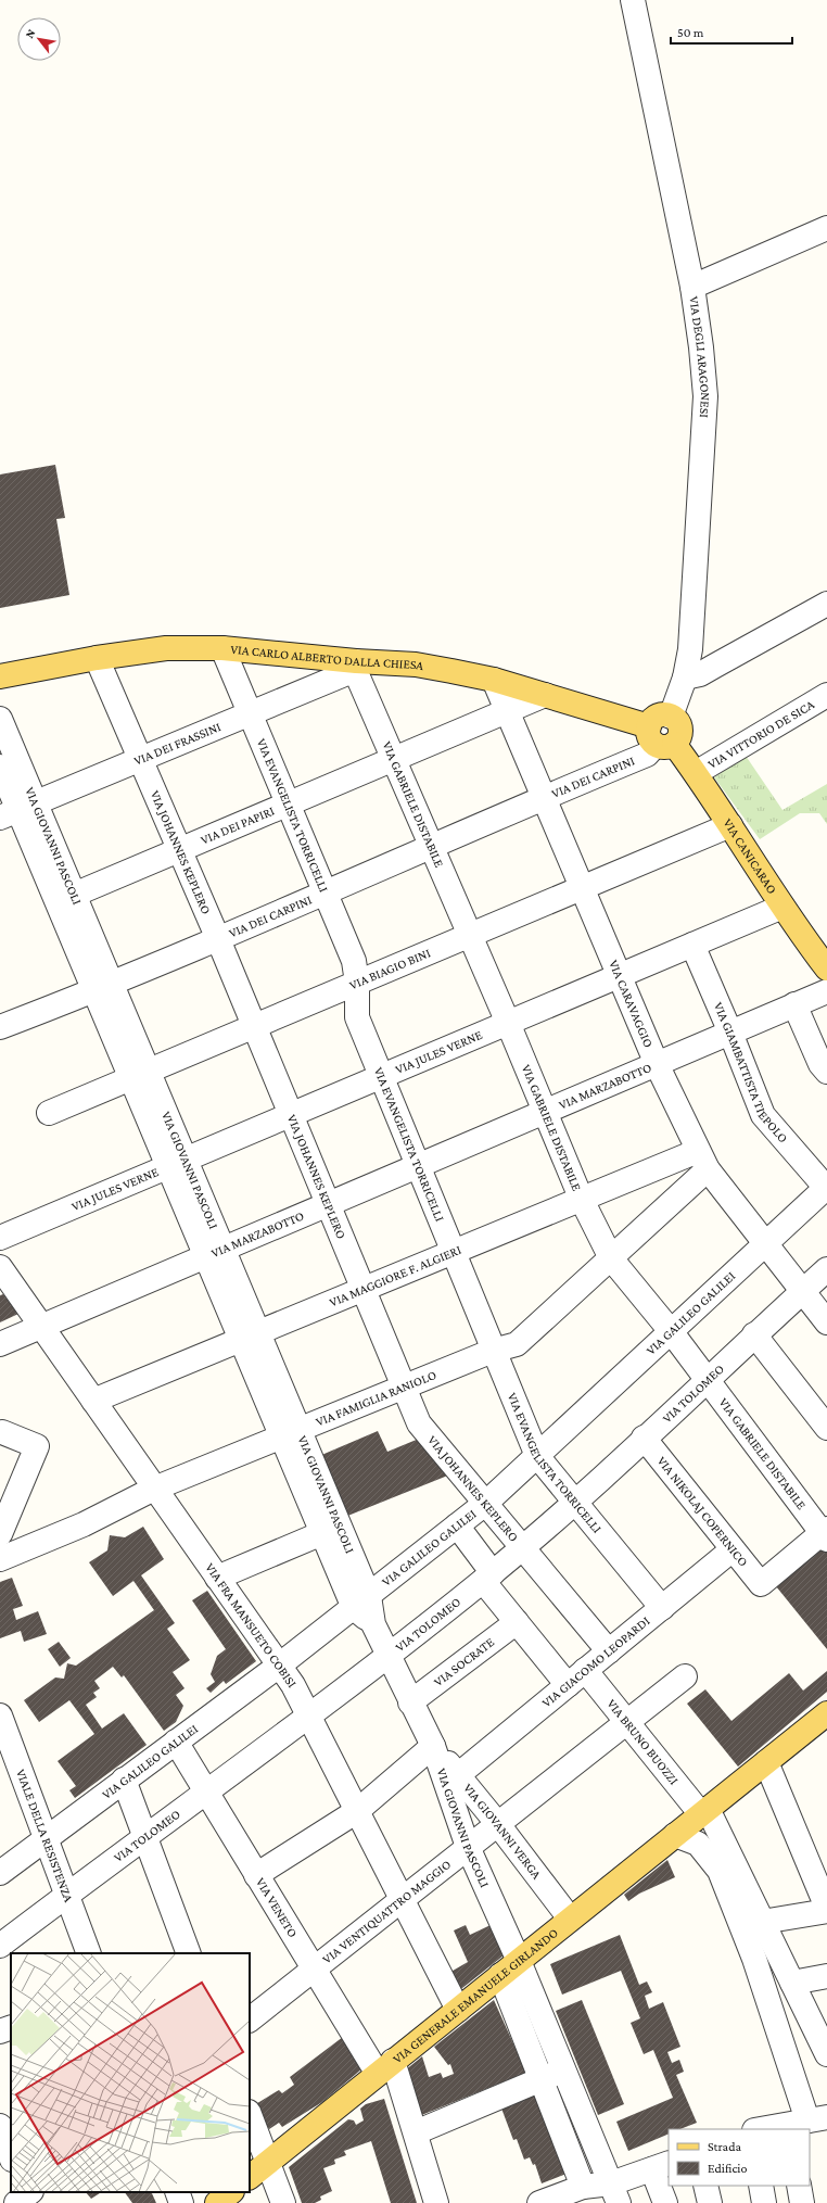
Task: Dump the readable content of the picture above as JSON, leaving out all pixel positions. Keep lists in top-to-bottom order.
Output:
{
  "streets": {
    "main road": ["VIA CARLO ALBERTO DALLA CHIESA", "VIA CANICARAO", "VIA GENERALE EMANUELE GIRLANDO"],
    "street": [
      "VIA DEGLI ARAGONESI",
      "VIA VITTORIO DE SICA",
      "VIA DEI FRASSINI",
      "VIA DEI CARPINI",
      "VIA GABRIELE DISTABILE",
      "VIA EVANGELISTA TORRICELLI",
      "VIA DEI PAPIRI",
      "VIA GIOVANNI PASCOLI",
      "VIA JOHANNES KEPLERO",
      "VIA BIAGIO BINI",
      "VIA CARAVAGGIO",
      "VIA JULES VERNE",
      "VIA GIAMBATTISTA TIEPOLO",
      "VIA MARZABOTTO",
      "VIA MAGGIORE F. ALGIERI",
      "VIA GALILEO GALILEI",
      "VIA TOLOMEO",
      "VIA FAMIGLIA RANIOLO",
      "VIA NIKOLAJ COPERNICO",
      "VIA FRA MANSUETO COBISI",
      "VIA SOCRATE",
      "VIA GIACOMO LEOPARDI",
      "VIA BRUNO BUOZZI",
      "VIA GIOVANNI VERGA",
      "VIALE DELLA RESISTENZA",
      "VIA VENETO",
      "VIA VENTIQUATTRO MAGGIO"
    ]
  },
  "crossings": [
    ["VIA CARLO ALBERTO DALLA CHIESA", "VIA DEI FRASSINI"],
    ["VIA CARLO ALBERTO DALLA CHIESA", "VIA DEI CARPINI"],
    ["VIA CARLO ALBERTO DALLA CHIESA", "VIA GABRIELE DISTABILE"],
    ["VIA CARLO ALBERTO DALLA CHIESA", "VIA EVANGELISTA TORRICELLI"],
    ["VIA CARLO ALBERTO DALLA CHIESA", "VIA DEI PAPIRI"],
    ["VIA CARLO ALBERTO DALLA CHIESA", "VIA JOHANNES KEPLERO"],
    ["VIA CARLO ALBERTO DALLA CHIESA", "VIA CANICARAO"],
    ["VIA CARLO ALBERTO DALLA CHIESA", "VIA CARAVAGGIO"],
    ["VIA VITTORIO DE SICA", "VIA CANICARAO"],
    ["VIA DEI FRASSINI", "VIA GABRIELE DISTABILE"],
    ["VIA DEI FRASSINI", "VIA EVANGELISTA TORRICELLI"],
    ["VIA DEI FRASSINI", "VIA GIOVANNI PASCOLI"],
    ["VIA DEI FRASSINI", "VIA JOHANNES KEPLERO"],
    ["VIA DEI CARPINI", "VIA GABRIELE DISTABILE"],
    ["VIA DEI CARPINI", "VIA EVANGELISTA TORRICELLI"],
    ["VIA DEI CARPINI", "VIA GIOVANNI PASCOLI"],
    ["VIA DEI CARPINI", "VIA JOHANNES KEPLERO"],
    ["VIA DEI CARPINI", "VIA CANICARAO"],
    ["VIA DEI CARPINI", "VIA CARAVAGGIO"],
    ["VIA GABRIELE DISTABILE", "VIA DEI PAPIRI"],
    ["VIA GABRIELE DISTABILE", "VIA BIAGIO BINI"],
    ["VIA GABRIELE DISTABILE", "VIA JULES VERNE"],
    ["VIA GABRIELE DISTABILE", "VIA MARZABOTTO"],
    ["VIA GABRIELE DISTABILE", "VIA MAGGIORE F. ALGIERI"],
    ["VIA GABRIELE DISTABILE", "VIA GALILEO GALILEI"],
    ["VIA GABRIELE DISTABILE", "VIA TOLOMEO"],
    ["VIA GABRIELE DISTABILE", "VIA FAMIGLIA RANIOLO"],
    ["VIA GABRIELE DISTABILE", "VIA NIKOLAJ COPERNICO"],
    ["VIA EVANGELISTA TORRICELLI", "VIA DEI PAPIRI"],
    ["VIA EVANGELISTA TORRICELLI", "VIA BIAGIO BINI"],
    ["VIA EVANGELISTA TORRICELLI", "VIA JULES VERNE"],
    ["VIA EVANGELISTA TORRICELLI", "VIA MARZABOTTO"],
    ["VIA EVANGELISTA TORRICELLI", "VIA MAGGIORE F. ALGIERI"],
    ["VIA EVANGELISTA TORRICELLI", "VIA GALILEO GALILEI"],
    ["VIA EVANGELISTA TORRICELLI", "VIA TOLOMEO"],
    ["VIA EVANGELISTA TORRICELLI", "VIA FAMIGLIA RANIOLO"],
    ["VIA EVANGELISTA TORRICELLI", "VIA GIACOMO LEOPARDI"],
    ["VIA DEI PAPIRI", "VIA GIOVANNI PASCOLI"],
    ["VIA DEI PAPIRI", "VIA JOHANNES KEPLERO"],
    ["VIA DEI PAPIRI", "VIA CARAVAGGIO"],
    ["VIA GIOVANNI PASCOLI", "VIA BIAGIO BINI"],
    ["VIA GIOVANNI PASCOLI", "VIA JULES VERNE"],
    ["VIA GIOVANNI PASCOLI", "VIA MARZABOTTO"],
    ["VIA GIOVANNI PASCOLI", "VIA MAGGIORE F. ALGIERI"],
    ["VIA GIOVANNI PASCOLI", "VIA GALILEO GALILEI"],
    ["VIA GIOVANNI PASCOLI", "VIA TOLOMEO"],
    ["VIA GIOVANNI PASCOLI", "VIA FAMIGLIA RANIOLO"],
    ["VIA GIOVANNI PASCOLI", "VIA SOCRATE"],
    ["VIA GIOVANNI PASCOLI", "VIA GIACOMO LEOPARDI"],
    ["VIA GIOVANNI PASCOLI", "VIA GIOVANNI VERGA"],
    ["VIA GIOVANNI PASCOLI", "VIA VENTIQUATTRO MAGGIO"],
    ["VIA GIOVANNI PASCOLI", "VIA GENERALE EMANUELE GIRLANDO"],
    ["VIA JOHANNES KEPLERO", "VIA BIAGIO BINI"],
    ["VIA JOHANNES KEPLERO", "VIA JULES VERNE"],
    ["VIA JOHANNES KEPLERO", "VIA MARZABOTTO"],
    ["VIA JOHANNES KEPLERO", "VIA MAGGIORE F. ALGIERI"],
    ["VIA JOHANNES KEPLERO", "VIA GALILEO GALILEI"],
    ["VIA JOHANNES KEPLERO", "VIA TOLOMEO"],
    ["VIA JOHANNES KEPLERO", "VIA FAMIGLIA RANIOLO"],
    ["VIA JOHANNES KEPLERO", "VIA GIACOMO LEOPARDI"],
    ["VIA CANICARAO", "VIA BIAGIO BINI"],
    ["VIA CANICARAO", "VIA JULES VERNE"],
    ["VIA BIAGIO BINI", "VIA CARAVAGGIO"],
    ["VIA CARAVAGGIO", "VIA JULES VERNE"],
    ["VIA CARAVAGGIO", "VIA MARZABOTTO"],
    ["VIA CARAVAGGIO", "VIA MAGGIORE F. ALGIERI"],
    ["VIA CARAVAGGIO", "VIA GALILEO GALILEI"],
    ["VIA CARAVAGGIO", "VIA TOLOMEO"],
    ["VIA CARAVAGGIO", "VIA FAMIGLIA RANIOLO"],
    ["VIA JULES VERNE", "VIA GIAMBATTISTA TIEPOLO"],
    ["VIA GIAMBATTISTA TIEPOLO", "VIA MARZABOTTO"],
    ["VIA GIAMBATTISTA TIEPOLO", "VIA GALILEO GALILEI"],
    ["VIA MARZABOTTO", "VIA FRA MANSUETO COBISI"],
    ["VIA MAGGIORE F. ALGIERI", "VIA FAMIGLIA RANIOLO"],
    ["VIA MAGGIORE F. ALGIERI", "VIA FRA MANSUETO COBISI"],
    ["VIA GALILEO GALILEI", "VIA FRA MANSUETO COBISI"],
    ["VIA GALILEO GALILEI", "VIALE DELLA RESISTENZA"],
    ["VIA GALILEO GALILEI", "VIA VENETO"],
    ["VIA TOLOMEO", "VIA NIKOLAJ COPERNICO"],
    ["VIA TOLOMEO", "VIA FRA MANSUETO COBISI"],
    ["VIA TOLOMEO", "VIALE DELLA RESISTENZA"],
    ["VIA TOLOMEO", "VIA VENETO"],
    ["VIA FAMIGLIA RANIOLO", "VIA FRA MANSUETO COBISI"],
    ["VIA NIKOLAJ COPERNICO", "VIA GIACOMO LEOPARDI"],
    ["VIA FRA MANSUETO COBISI", "VIA VENTIQUATTRO MAGGIO"],
    ["VIA FRA MANSUETO COBISI", "VIA GENERALE EMANUELE GIRLANDO"],
    ["VIA GIACOMO LEOPARDI", "VIA BRUNO BUOZZI"],
    ["VIA GIACOMO LEOPARDI", "VIA GIOVANNI VERGA"],
    ["VIA BRUNO BUOZZI", "VIA VENTIQUATTRO MAGGIO"],
    ["VIA BRUNO BUOZZI", "VIA GENERALE EMANUELE GIRLANDO"],
    ["VIA GIOVANNI VERGA", "VIA VENTIQUATTRO MAGGIO"],
    ["VIA GIOVANNI VERGA", "VIA GENERALE EMANUELE GIRLANDO"],
    ["VIA VENETO", "VIA VENTIQUATTRO MAGGIO"],
    ["VIA VENETO", "VIA GENERALE EMANUELE GIRLANDO"]
  ],
  "legend": ["Strada", "Edificio"],
  "scale_bar": "50 m",
  "north": "top left"
}
